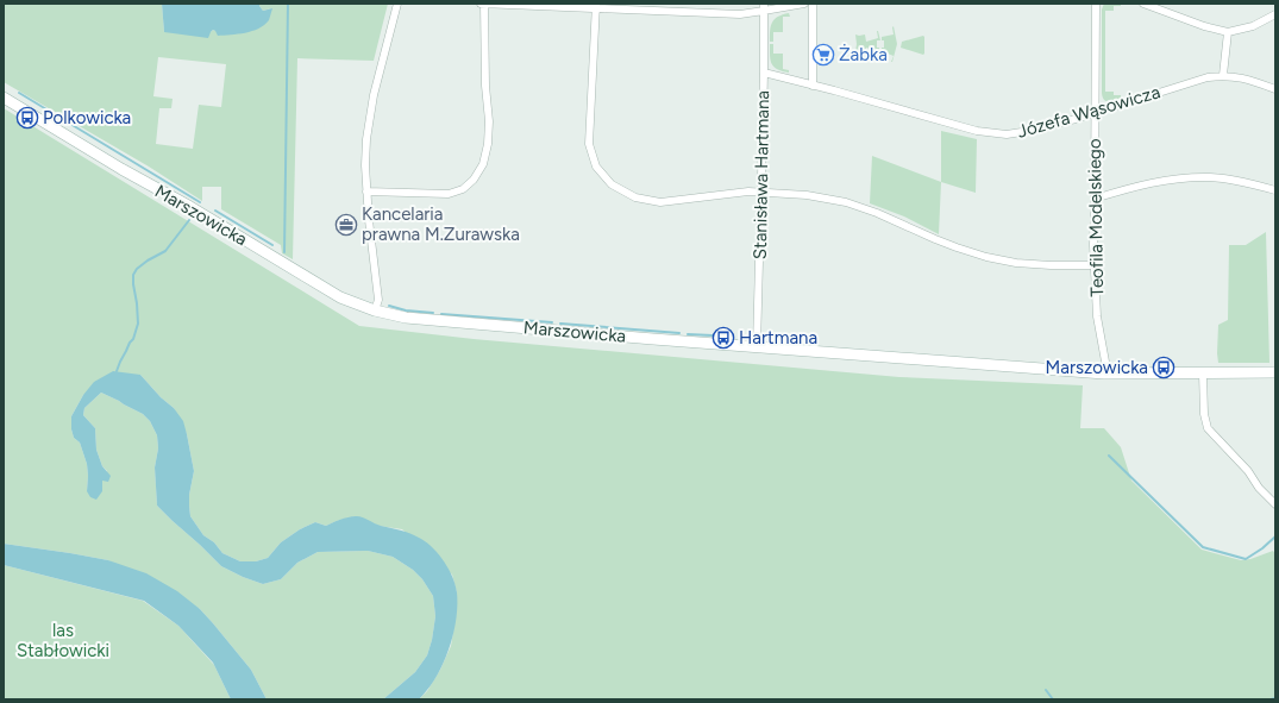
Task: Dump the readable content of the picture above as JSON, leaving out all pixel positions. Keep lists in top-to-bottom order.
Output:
{
  "streets": {
    "street": [
      "Józefa Wąsowicza",
      "Stanisława Hartmana",
      "Marszowicka",
      "Teofila Modelskiego"
    ]
  },
  "crossings": [
    ["Józefa Wąsowicza", "Stanisława Hartmana"],
    ["Józefa Wąsowicza", "Teofila Modelskiego"],
    ["Stanisława Hartmana", "Marszowicka"],
    ["Marszowicka", "Teofila Modelskiego"]
  ],
  "parks": ["las Stabłowicki"],
  "places": {
    "supermarket": ["Żabka"],
    "bus stop": ["Polkowicka", "Hartmana", "Marszowicka"],
    "office": ["Kancelaria prawna M.Zurawska"]
  }
}
